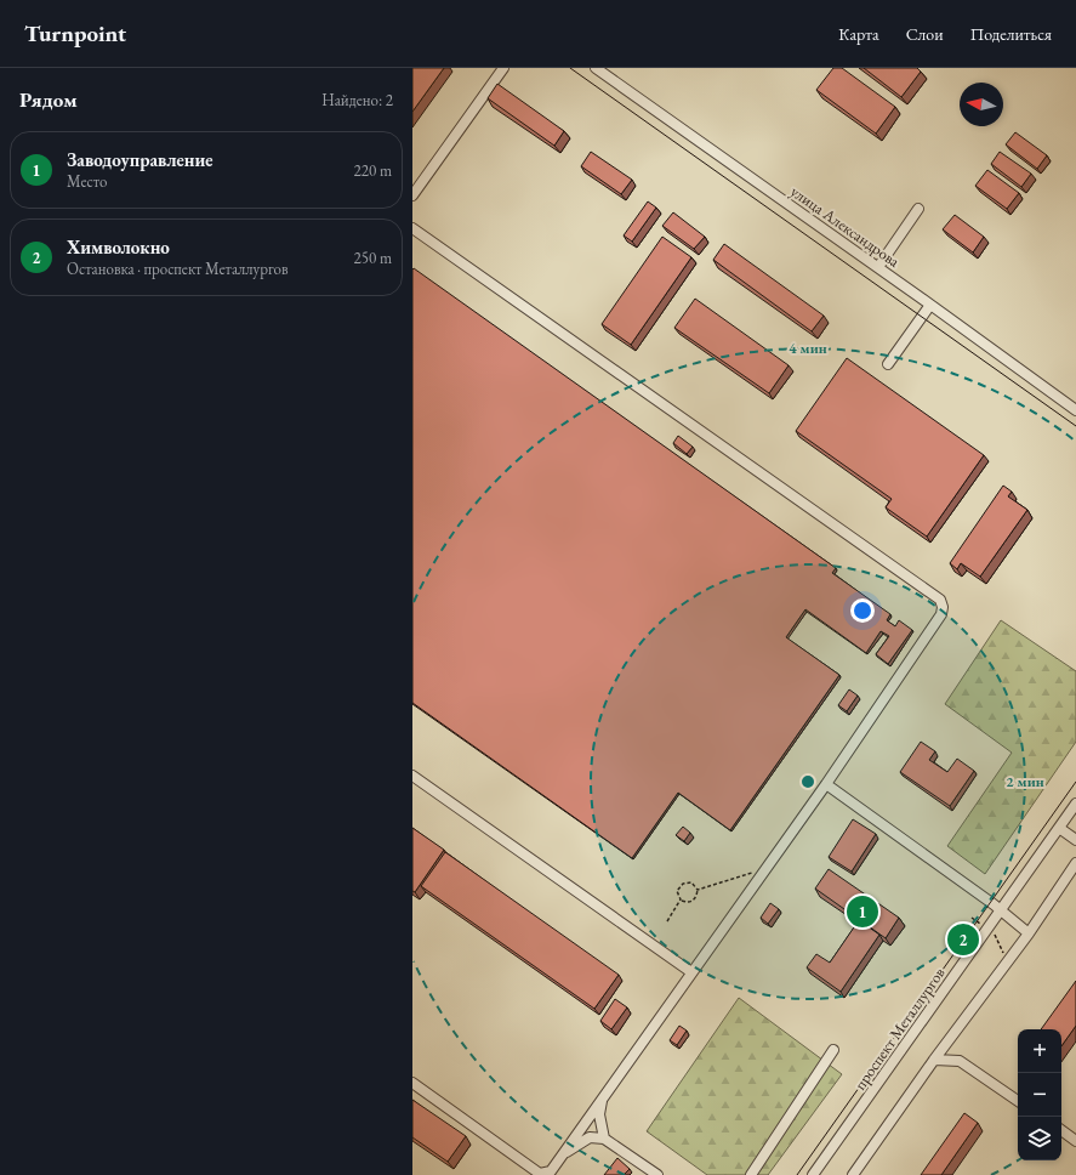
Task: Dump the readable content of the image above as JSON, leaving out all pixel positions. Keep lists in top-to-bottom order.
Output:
{
  "streets": {
    "street": ["улица Александрова", "проспект Металлургов"]
  },
  "north": "left",
  "page": {
    "header": "Turnpoint",
    "nav": ["Карта", "Слои", "Поделиться"],
    "heading": ["Рядом", "Найдено: 2"],
    "list": [
      {
        "mark": "1",
        "name": "Заводоуправление",
        "note": "Место",
        "value": "220 m"
      },
      {
        "mark": "2",
        "name": "Химволокно",
        "note": "Остановка · проспект Металлургов",
        "value": "250 m"
      }
    ],
    "pins": ["1", "2"],
    "map_buttons": ["+", "−"]
  },
  "rings": ["4 мин", "2 мин"]
}
